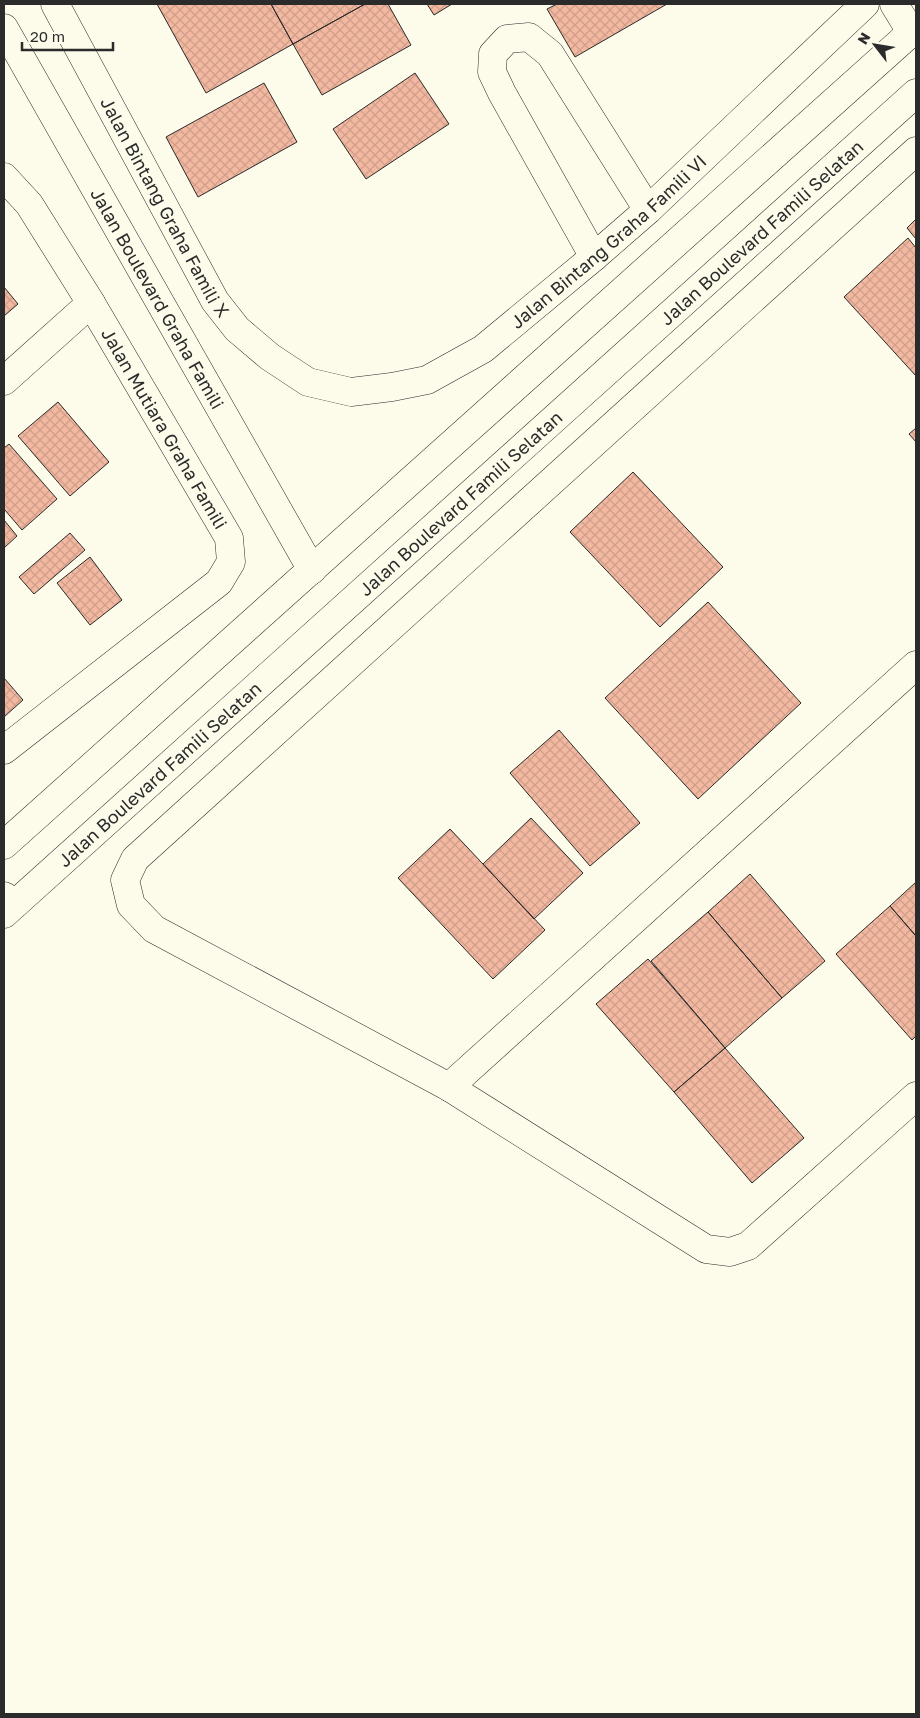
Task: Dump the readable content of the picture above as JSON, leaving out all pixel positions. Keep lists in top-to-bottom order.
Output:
{
  "streets": {
    "street": [
      "Jalan Bintang Graha Famili X",
      "Jalan Boulevard Famili Selatan",
      "Jalan Bintang Graha Famili VI",
      "Jalan Boulevard Graha Famili",
      "Jalan Mutiara Graha Famili"
    ]
  },
  "crossings": [
    ["Jalan Bintang Graha Famili X", "Jalan Bintang Graha Famili VI"]
  ],
  "scale_bar": "20 m",
  "north": "top left"
}
